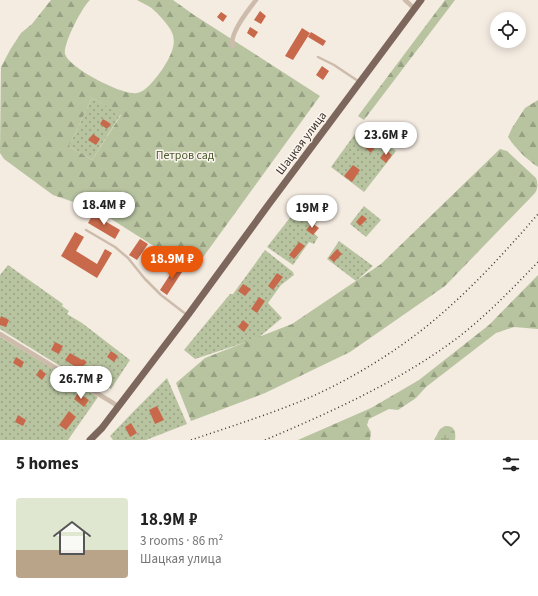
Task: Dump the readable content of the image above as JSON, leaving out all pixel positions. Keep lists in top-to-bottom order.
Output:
{
  "streets": {
    "main road": ["Шацкая улица"]
  },
  "parks": ["Петров сад"],
  "page": {
    "price": [
      "23.6M ₽",
      "18.4M ₽",
      "19M ₽",
      "18.9M ₽",
      "26.7M ₽"
    ],
    "heading": "5 homes",
    "list": [
      {
        "name": "18.9M ₽",
        "note": "3 rooms · 86 m² · Шацкая улица"
      }
    ]
  }
}
